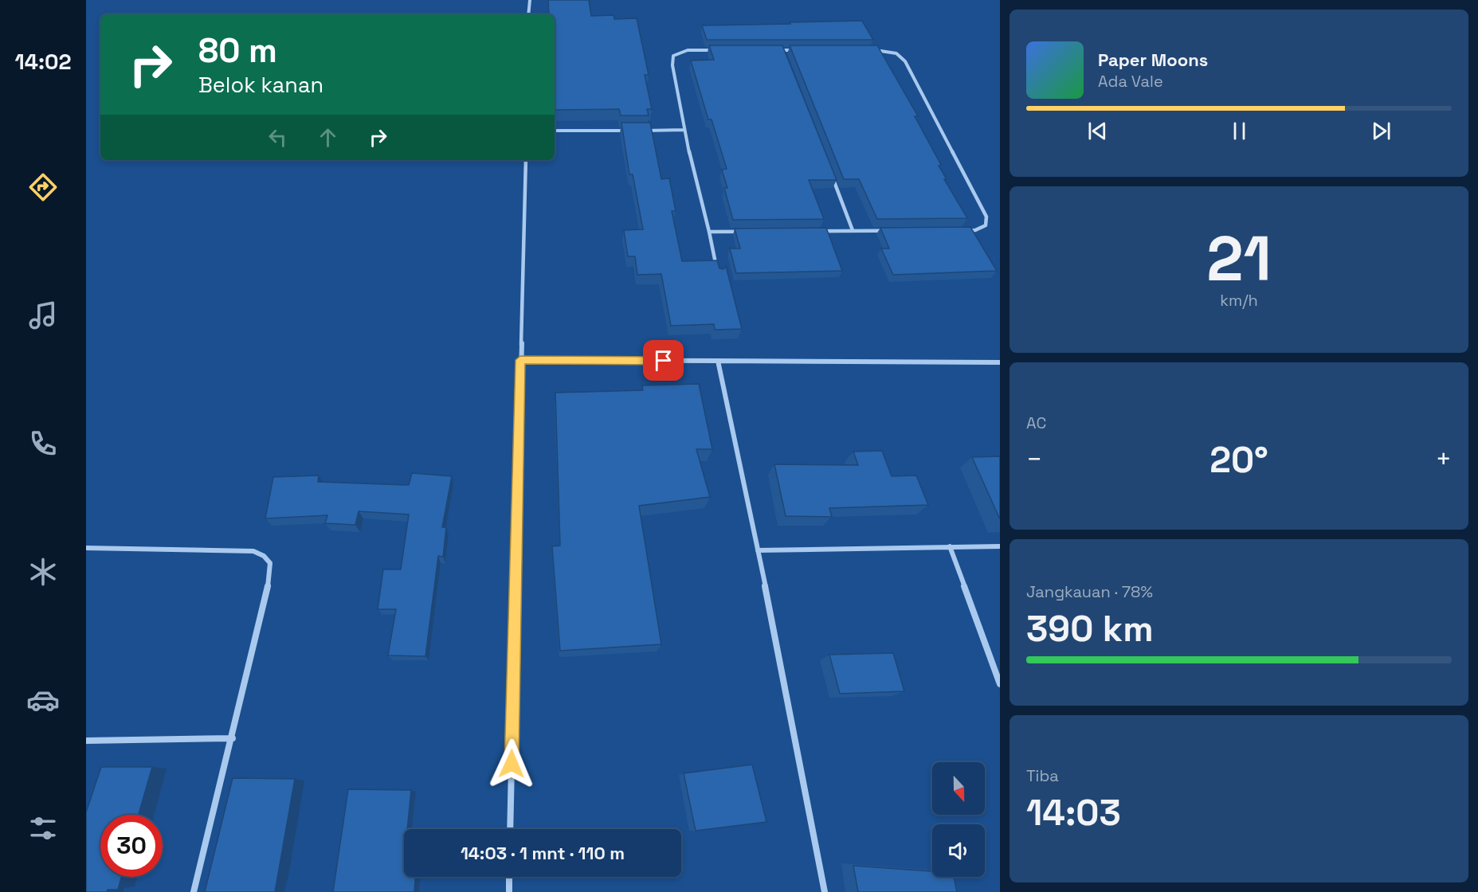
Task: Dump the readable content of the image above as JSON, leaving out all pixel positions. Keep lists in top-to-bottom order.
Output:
{
  "north": "bottom",
  "page": {
    "tabs": "14:02",
    "turn": ["80 m", "Belok kanan"],
    "song": ["Paper Moons", "Ada Vale"],
    "tile": [
      ["21", "km/h"],
      "AC",
      ["Jangkauan · 78%", "390 km"],
      ["Tiba", "14:03"]
    ],
    "heat": ["−", "20°", "+"],
    "limit": "30",
    "trip": "14:03 · 1 mnt · 110 m"
  }
}
